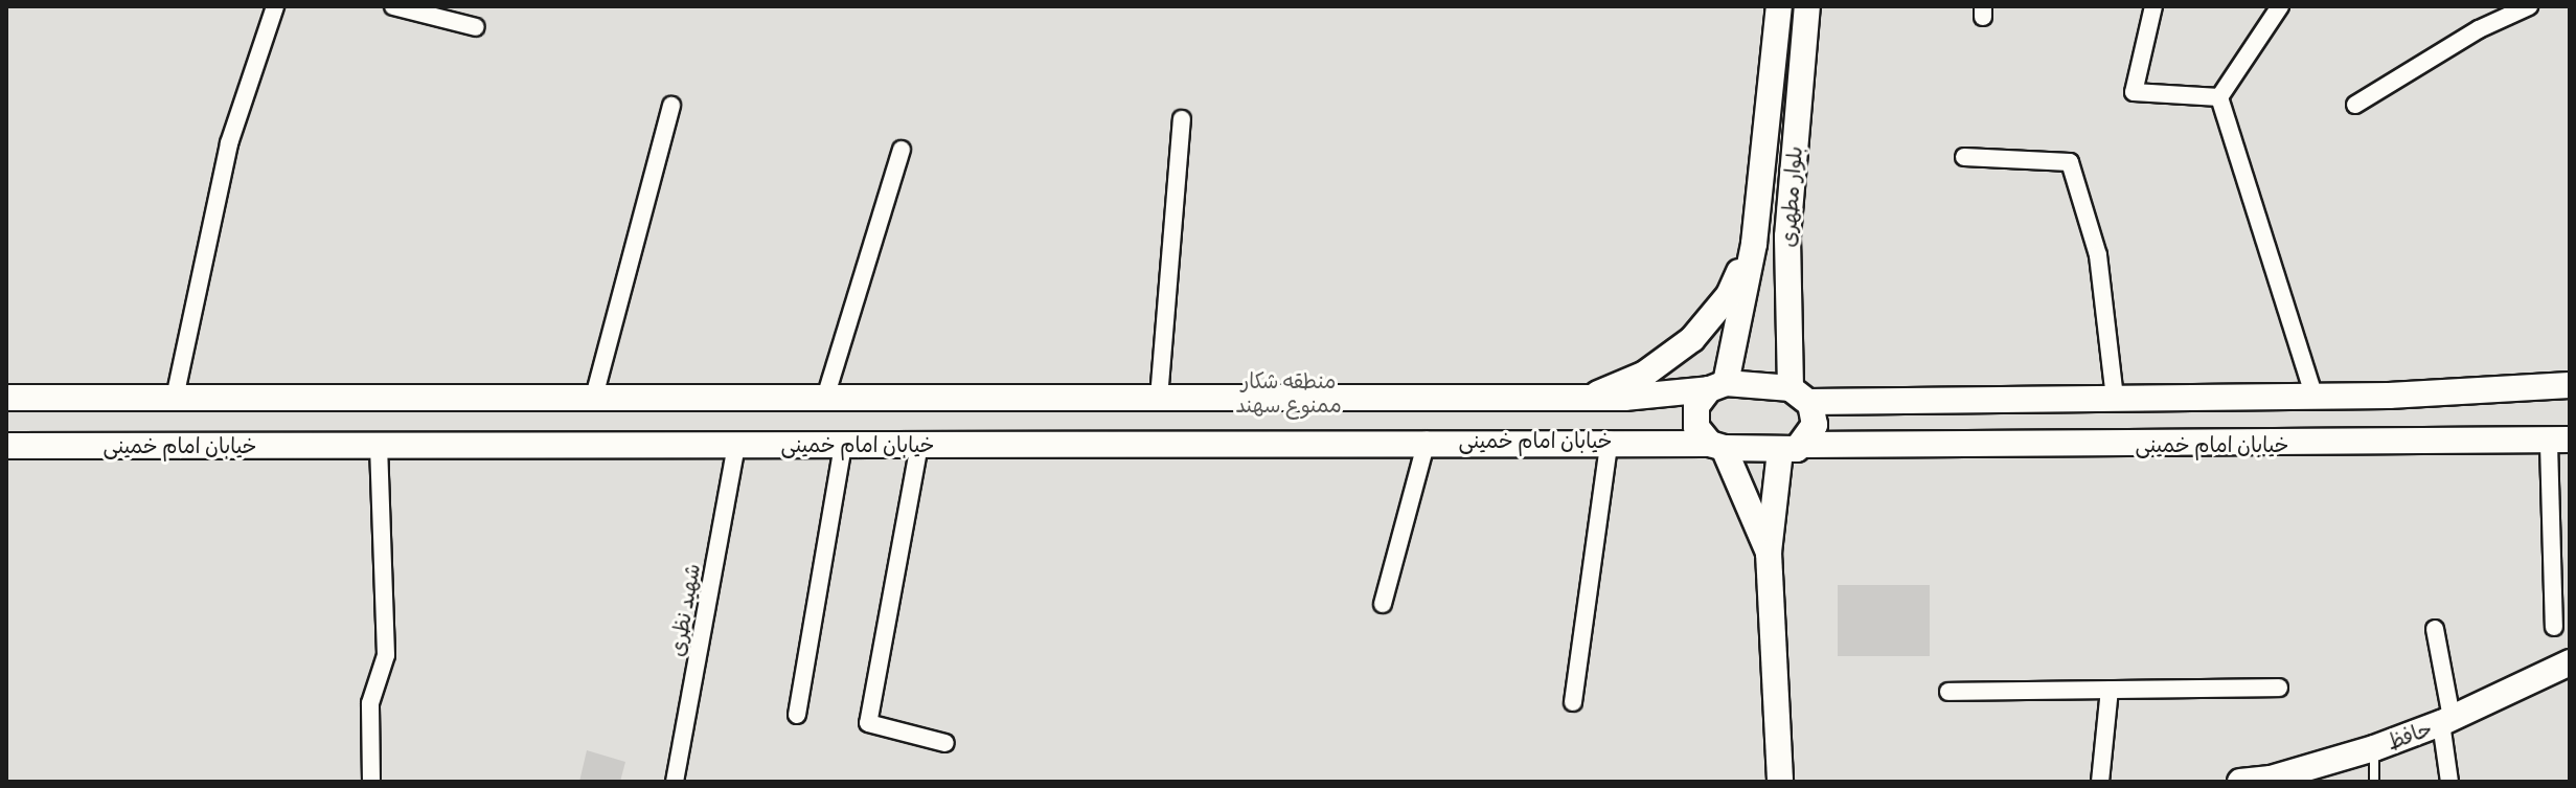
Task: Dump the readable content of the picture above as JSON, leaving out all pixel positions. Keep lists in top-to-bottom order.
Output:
{
  "streets": {
    "main road": ["بلوار مطهری", "خیابان امام خمینی", "حافظ"],
    "street": ["شهید نظری"]
  },
  "crossings": [
    ["بلوار مطهری", "خیابان امام خمینی"],
    ["خیابان امام خمینی", "شهید نظری"]
  ],
  "parks": ["منطقه شکار ممنوع سهند"]
}
